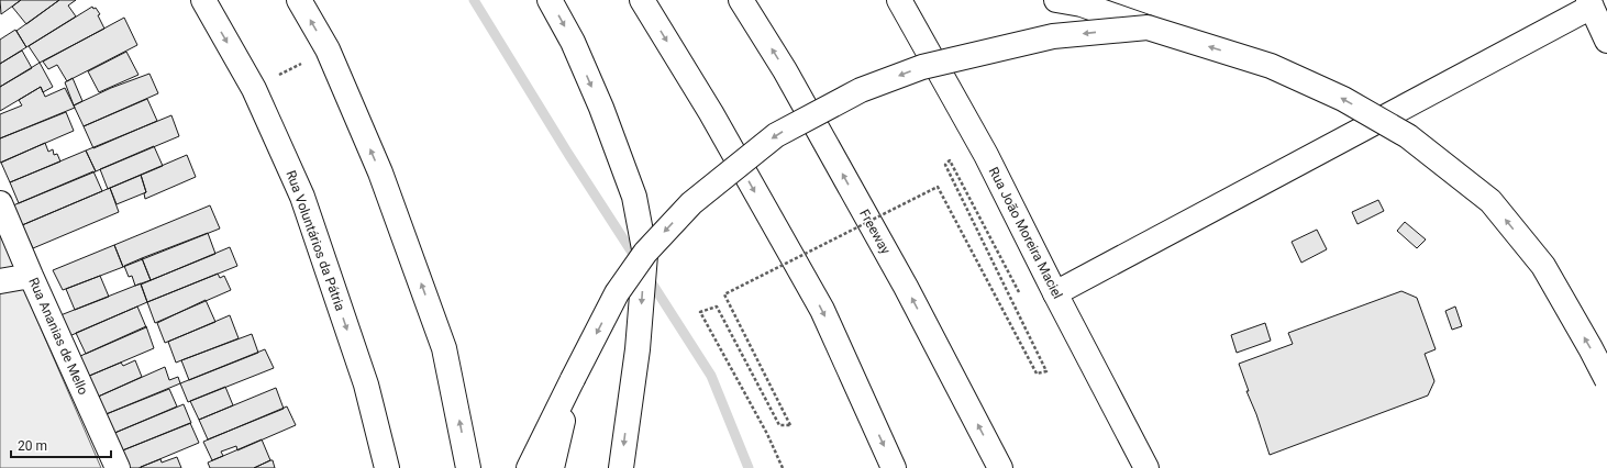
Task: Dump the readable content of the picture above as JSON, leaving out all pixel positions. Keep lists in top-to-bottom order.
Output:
{
  "streets": {
    "main road": [
      "Freeway",
      "Rua João Moreira Maciel",
      "Rua Voluntários da Pátria",
      "Rua Ananias de Mello"
    ]
  },
  "scale_bar": "20 m"
}
